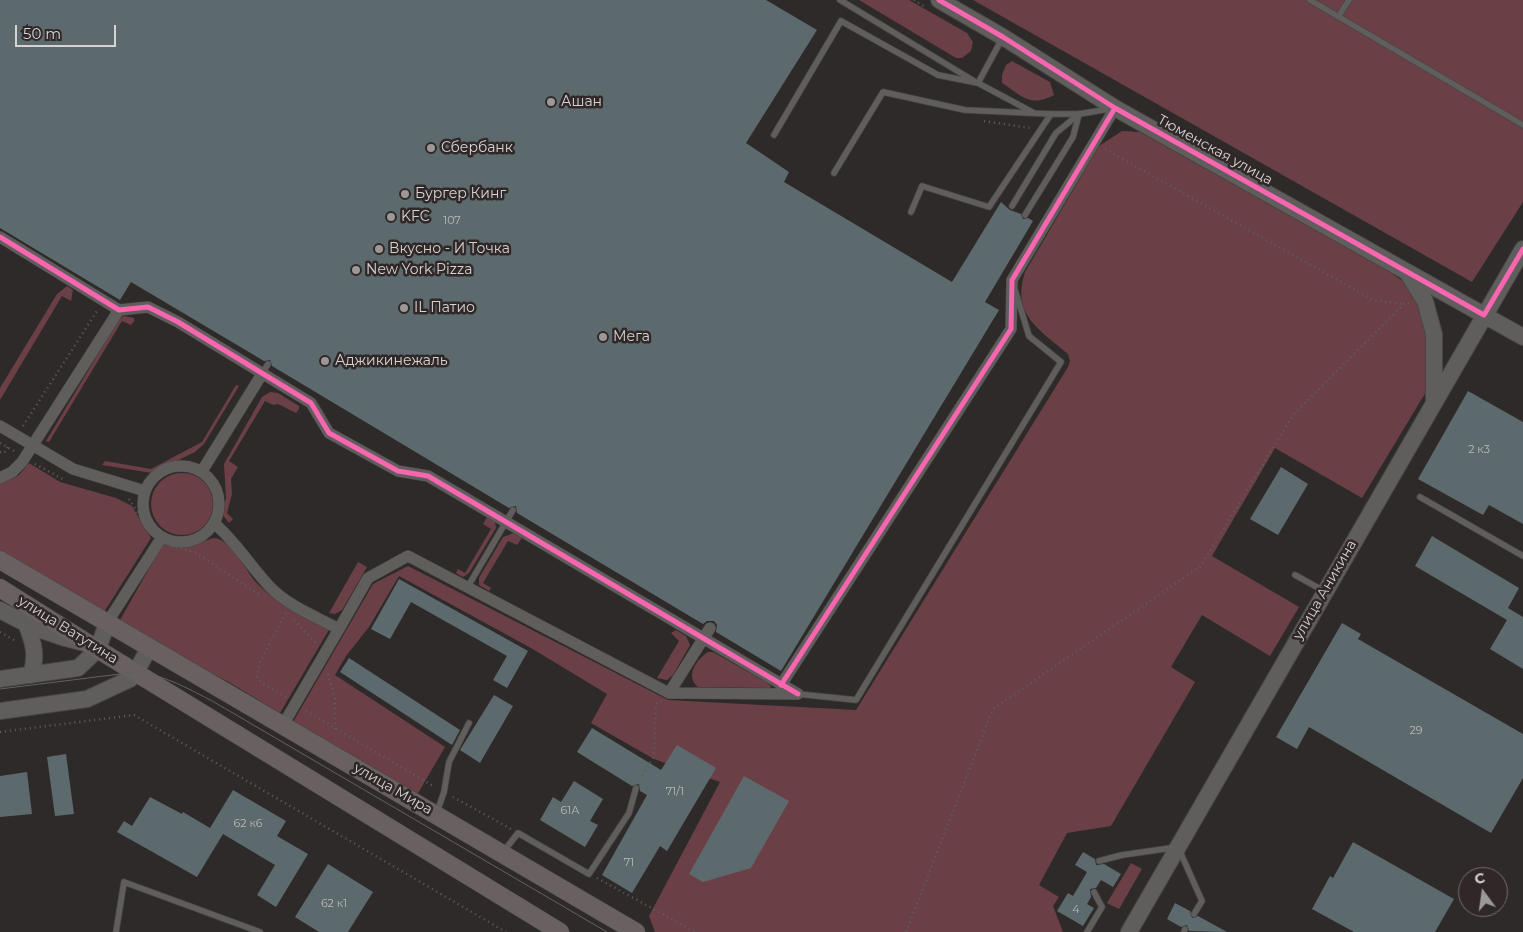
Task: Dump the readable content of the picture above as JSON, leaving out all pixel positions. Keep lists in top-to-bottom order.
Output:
{
  "streets": {
    "main road": ["улица Ватутина", "улица Мира"],
    "street": ["Тюменская улица", "улица Аникина"]
  },
  "crossings": [
    ["Тюменская улица", "улица Аникина"],
    ["улица Ватутина", "улица Мира"]
  ],
  "places": [
    "Ашан",
    "Сбербанк",
    "Бургер Кинг",
    "KFC",
    "Вкусно - И Точка",
    "New York Pizza",
    "IL Патио",
    "Мега",
    "Аджикинежаль"
  ],
  "house_numbers": [
    "107",
    "2 к3",
    "29",
    "71/1",
    "61А",
    "62 к6",
    "71",
    "62 к1",
    "4"
  ],
  "scale_bar": "50 m",
  "north": "top"
}
